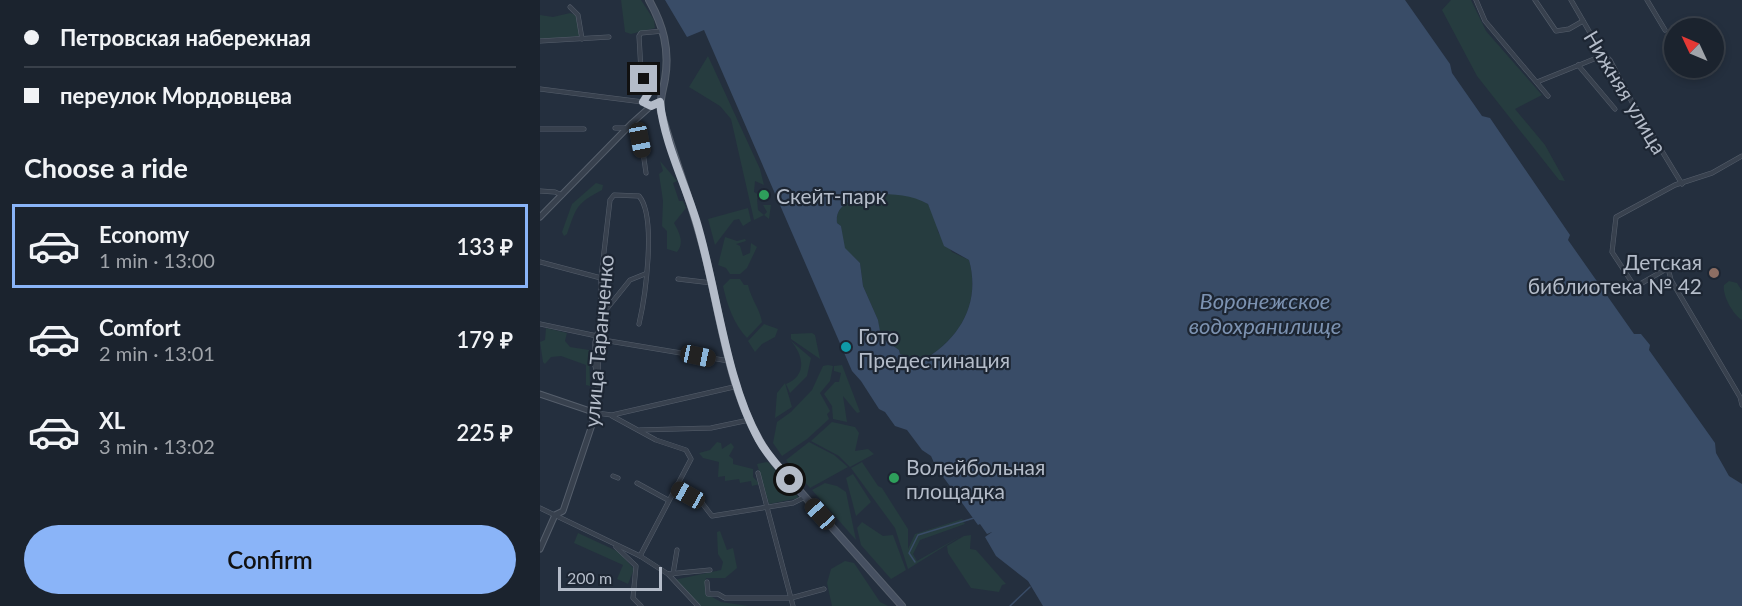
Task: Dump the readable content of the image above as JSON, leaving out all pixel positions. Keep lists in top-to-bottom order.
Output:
{
  "streets": {
    "street": ["Нижняя улица", "улица Таранченко"]
  },
  "water": ["Воронежское водохранилище"],
  "places": [
    "Скейт-парк",
    "Детская библиотека № 42",
    "Гото Предестинация",
    "Волейбольная площадка"
  ],
  "scale_bar": "200 m",
  "north": "top left",
  "page": {
    "banner": ["Петровская набережная", "переулок Мордовцева"],
    "heading": "Choose a ride",
    "list": [
      {
        "name": "Economy",
        "note": "1 min · 13:00",
        "value": "133 ₽"
      },
      {
        "name": "Comfort",
        "note": "2 min · 13:01",
        "value": "179 ₽"
      },
      {
        "name": "XL",
        "note": "3 min · 13:02",
        "value": "225 ₽"
      }
    ],
    "buttons": "Confirm",
    "scale": "200 m"
  }
}
